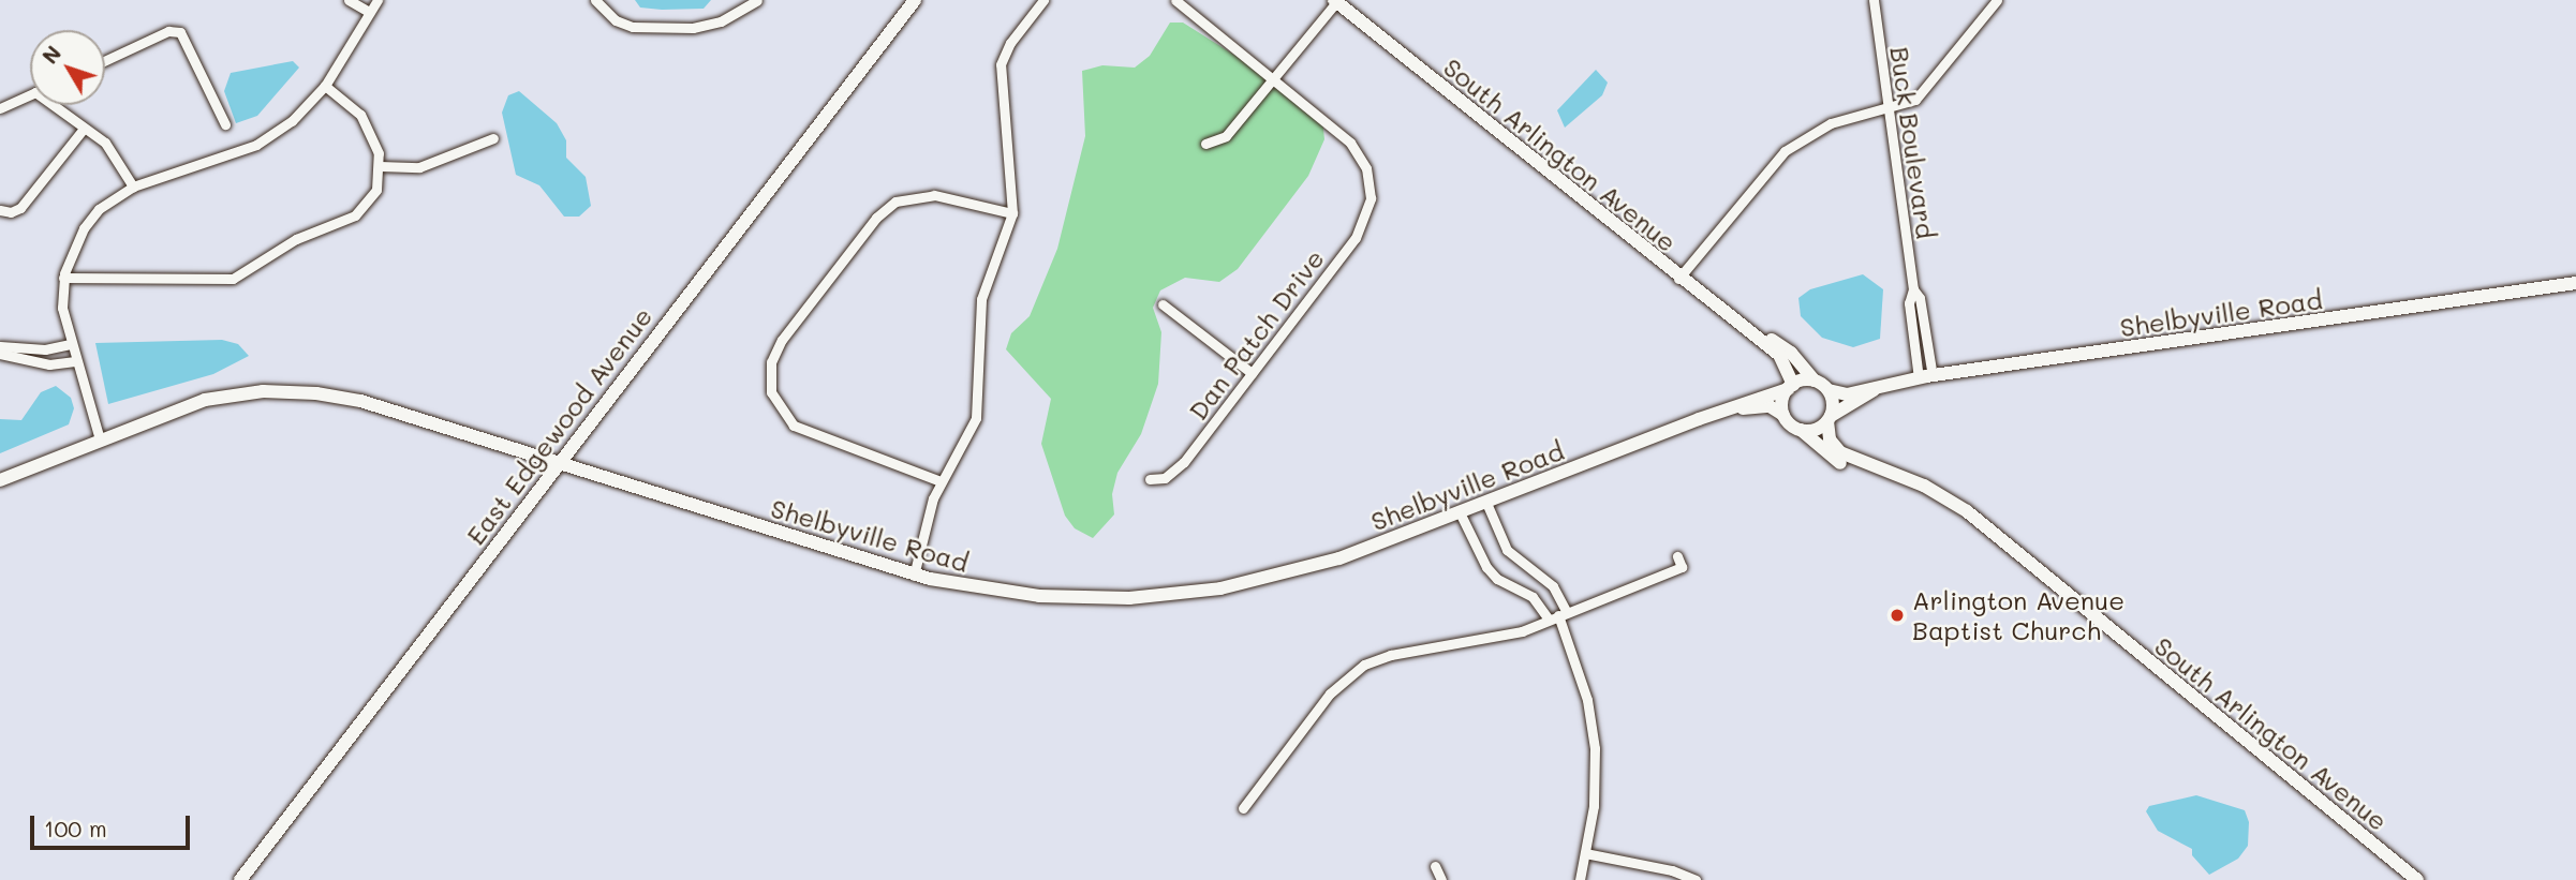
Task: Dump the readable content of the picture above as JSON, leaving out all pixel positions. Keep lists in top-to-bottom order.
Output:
{
  "streets": {
    "main road": ["South Arlington Avenue", "Shelbyville Road", "East Edgewood Avenue"],
    "street": ["Buck Boulevard", "Dan Patch Drive"]
  },
  "crossings": [
    ["Buck Boulevard", "Shelbyville Road"],
    ["Shelbyville Road", "East Edgewood Avenue"]
  ],
  "places": ["Arlington Avenue Baptist Church"],
  "scale_bar": "100 m",
  "north": "top left"
}
